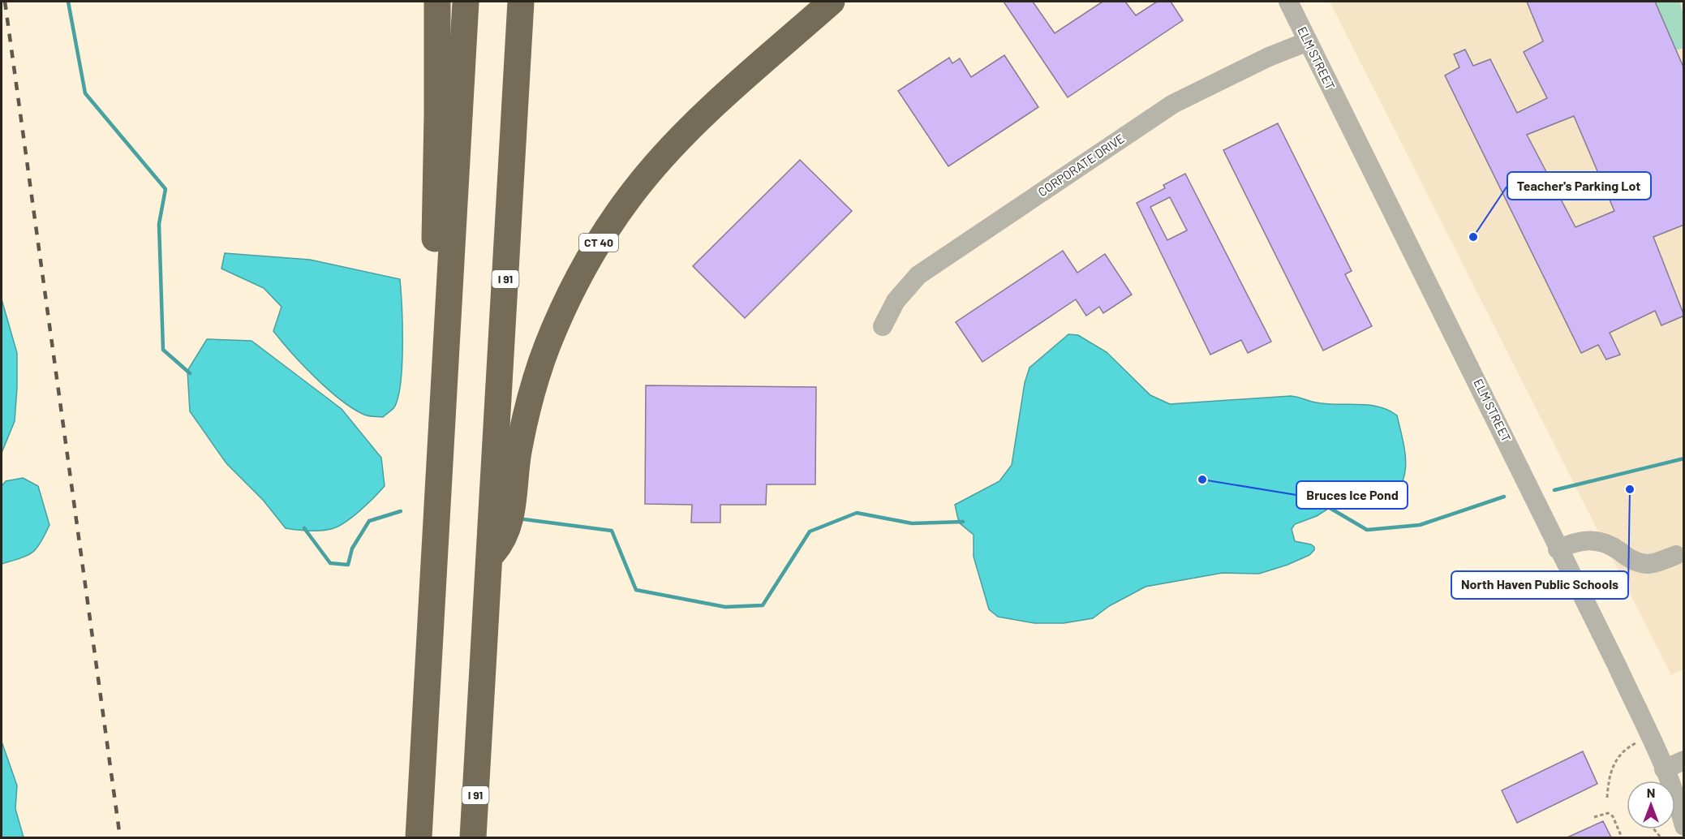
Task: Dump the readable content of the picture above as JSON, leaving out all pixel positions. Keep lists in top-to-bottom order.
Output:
{
  "streets": {
    "highway": ["CT 40", "I 91"],
    "street": ["ELM STREET", "CORPORATE DRIVE"]
  },
  "crossings": [
    ["ELM STREET", "CORPORATE DRIVE"],
    ["CT 40", "I 91"]
  ],
  "places": ["Teacher's Parking Lot", "Bruces Ice Pond", "North Haven Public Schools"],
  "north": "top"
}
